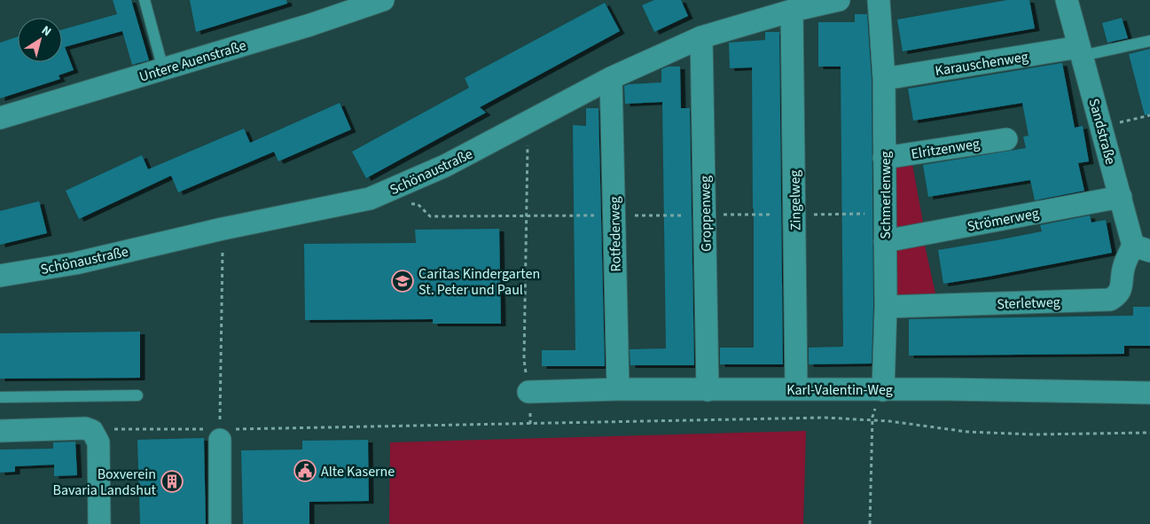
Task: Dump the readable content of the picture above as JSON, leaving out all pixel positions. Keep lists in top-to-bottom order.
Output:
{
  "streets": {
    "street": [
      "Untere Auenstraße",
      "Karauschenweg",
      "Sandstraße",
      "Elritzenweg",
      "Schönaustraße",
      "Schmerlenweg",
      "Zingelweg",
      "Groppenweg",
      "Strömerweg",
      "Rotfederweg",
      "Sterletweg",
      "Karl-Valentin-Weg"
    ]
  },
  "crossings": [
    ["Karauschenweg", "Sandstraße"],
    ["Karauschenweg", "Schmerlenweg"],
    ["Sandstraße", "Strömerweg"],
    ["Sandstraße", "Sterletweg"],
    ["Elritzenweg", "Schmerlenweg"],
    ["Schönaustraße", "Zingelweg"],
    ["Schönaustraße", "Groppenweg"],
    ["Schönaustraße", "Rotfederweg"],
    ["Schmerlenweg", "Strömerweg"],
    ["Schmerlenweg", "Sterletweg"],
    ["Schmerlenweg", "Karl-Valentin-Weg"],
    ["Zingelweg", "Karl-Valentin-Weg"],
    ["Groppenweg", "Karl-Valentin-Weg"],
    ["Rotfederweg", "Karl-Valentin-Weg"]
  ],
  "places": {
    "school or university": ["Caritas Kindergarten St. Peter und Paul"],
    "public building": ["Alte Kaserne"],
    "building": ["Boxverein Bavaria Landshut"]
  },
  "north": "top right"
}
